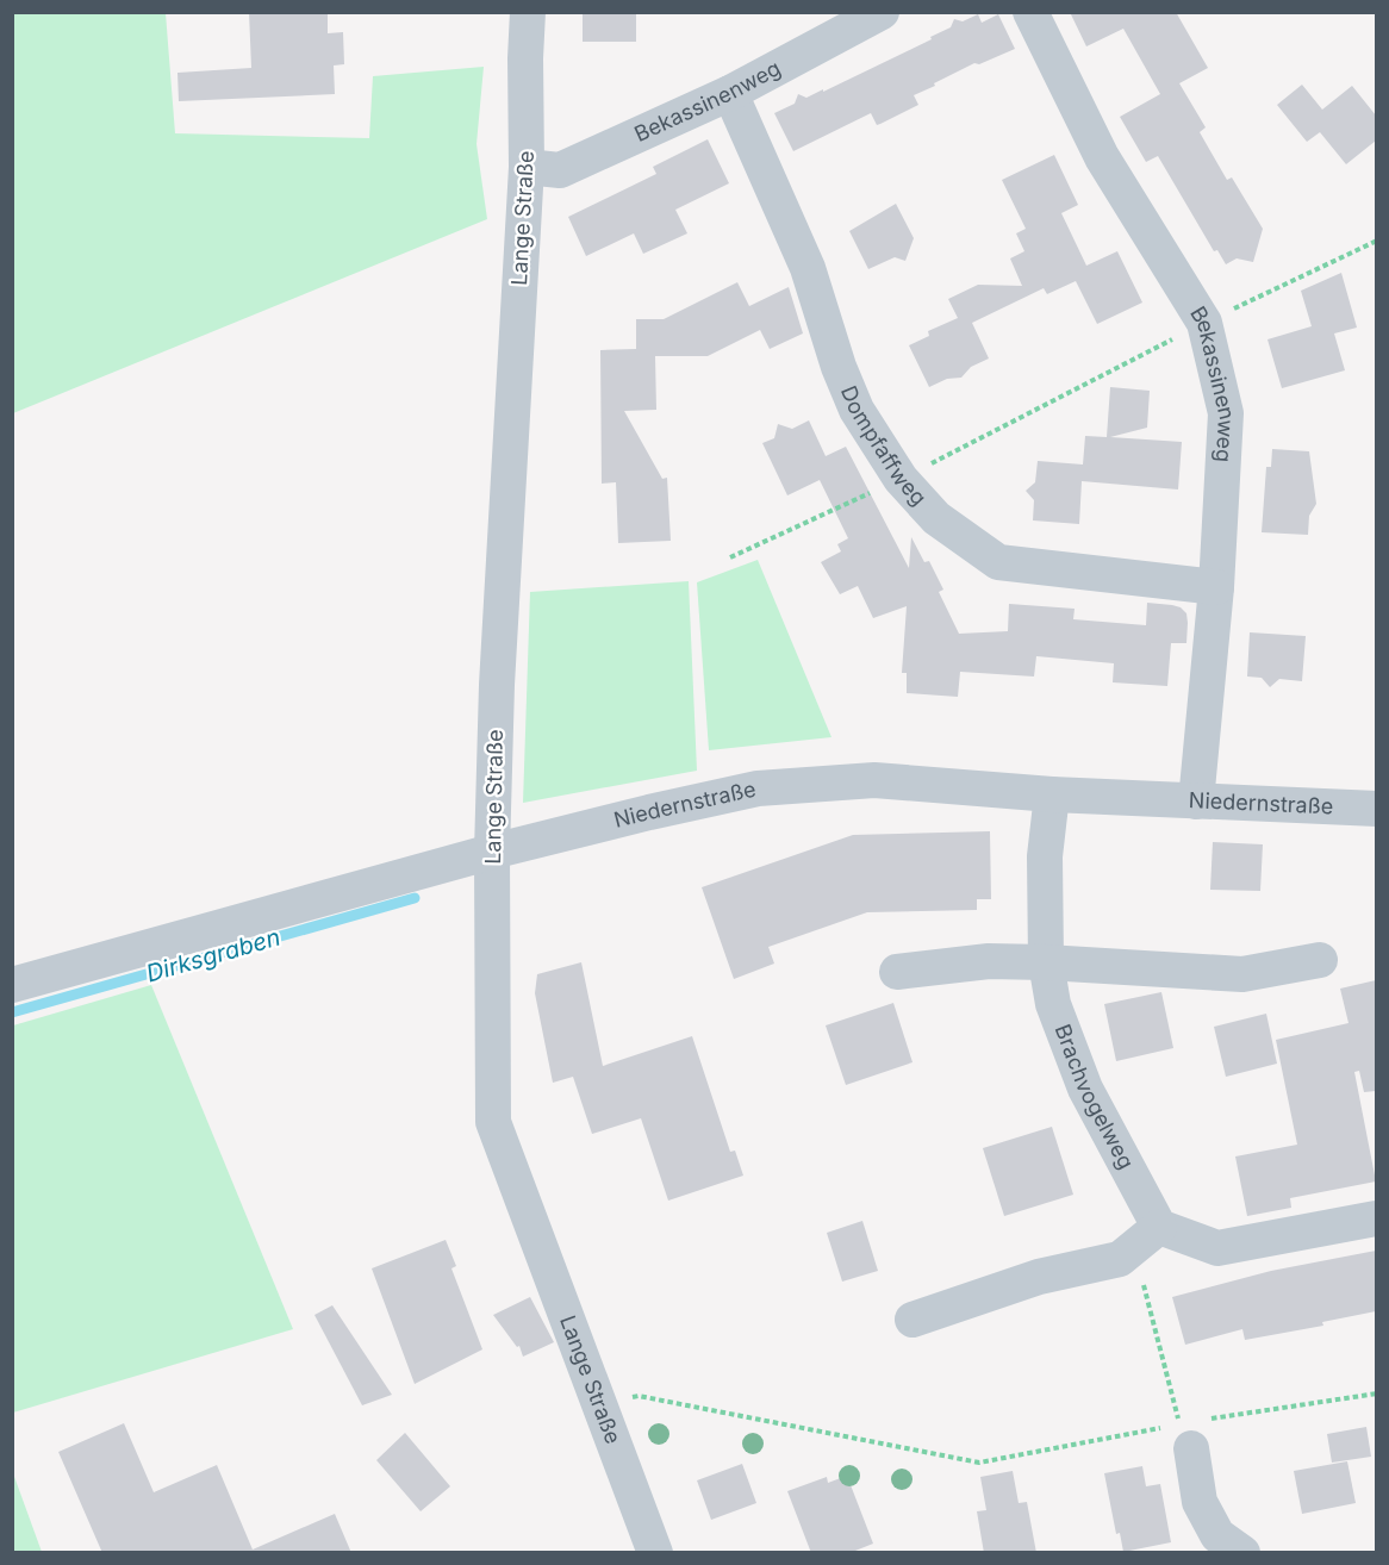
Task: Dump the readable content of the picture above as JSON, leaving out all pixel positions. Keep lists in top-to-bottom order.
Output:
{
  "streets": {
    "street": [
      "Bekassinenweg",
      "Lange Straße",
      "Dompfaffweg",
      "Niedernstraße",
      "Brachvogelweg"
    ]
  },
  "crossings": [
    ["Bekassinenweg", "Lange Straße"],
    ["Bekassinenweg", "Dompfaffweg"],
    ["Bekassinenweg", "Niedernstraße"],
    ["Lange Straße", "Niedernstraße"],
    ["Niedernstraße", "Brachvogelweg"]
  ],
  "water": ["Dirksgraben"]
}
